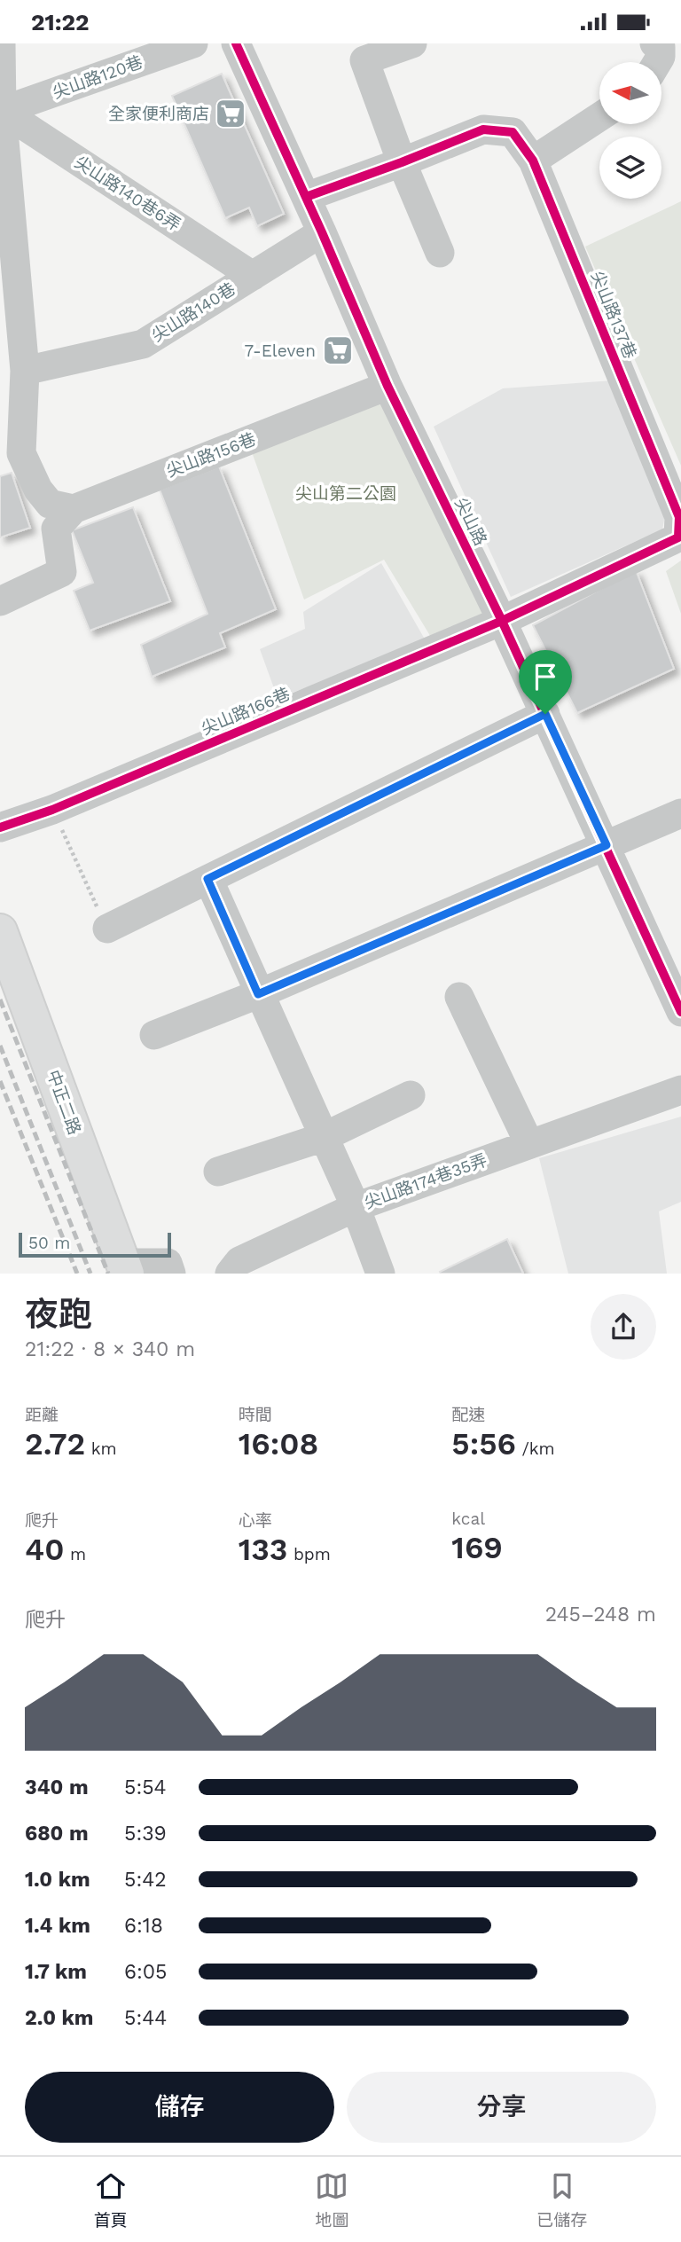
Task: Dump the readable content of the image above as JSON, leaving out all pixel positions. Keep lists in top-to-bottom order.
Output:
{
  "streets": {
    "main road": ["中正二路"],
    "street": [
      "尖山路120巷",
      "尖山路140巷6弄",
      "尖山路140巷",
      "尖山路137巷",
      "尖山路156巷",
      "尖山路",
      "尖山路166巷",
      "尖山路174巷35弄"
    ]
  },
  "crossings": [
    ["尖山路120巷", "尖山路140巷6弄"],
    ["尖山路140巷6弄", "尖山路140巷"],
    ["尖山路140巷", "尖山路"],
    ["尖山路137巷", "尖山路"],
    ["尖山路137巷", "尖山路166巷"],
    ["尖山路156巷", "尖山路"],
    ["尖山路", "尖山路166巷"]
  ],
  "parks": ["尖山第二公園"],
  "places": {
    "supermarket": ["全家便利商店", "7-Eleven"]
  },
  "scale_bar": "50 m",
  "north": "left",
  "page": {
    "status": "21:22",
    "scale": "50 m",
    "heading": ["夜跑", "21:22 · 8 × 340 m"],
    "stats": [
      ["距離", "2.72 km"],
      ["時間", "16:08"],
      ["配速", "5:56 /km"],
      ["爬升", "40 m"],
      ["心率", "133 bpm"],
      ["kcal", "169"]
    ],
    "chart": ["爬升", "245–248 m"],
    "list": [
      {
        "name": "340 m",
        "note": "5:54"
      },
      {
        "name": "680 m",
        "note": "5:39"
      },
      {
        "name": "1.0 km",
        "note": "5:42"
      },
      {
        "name": "1.4 km",
        "note": "6:18"
      },
      {
        "name": "1.7 km",
        "note": "6:05"
      },
      {
        "name": "2.0 km",
        "note": "5:44"
      }
    ],
    "buttons": ["儲存", "分享"],
    "tabs": ["首頁", "地圖", "已儲存"]
  }
}
